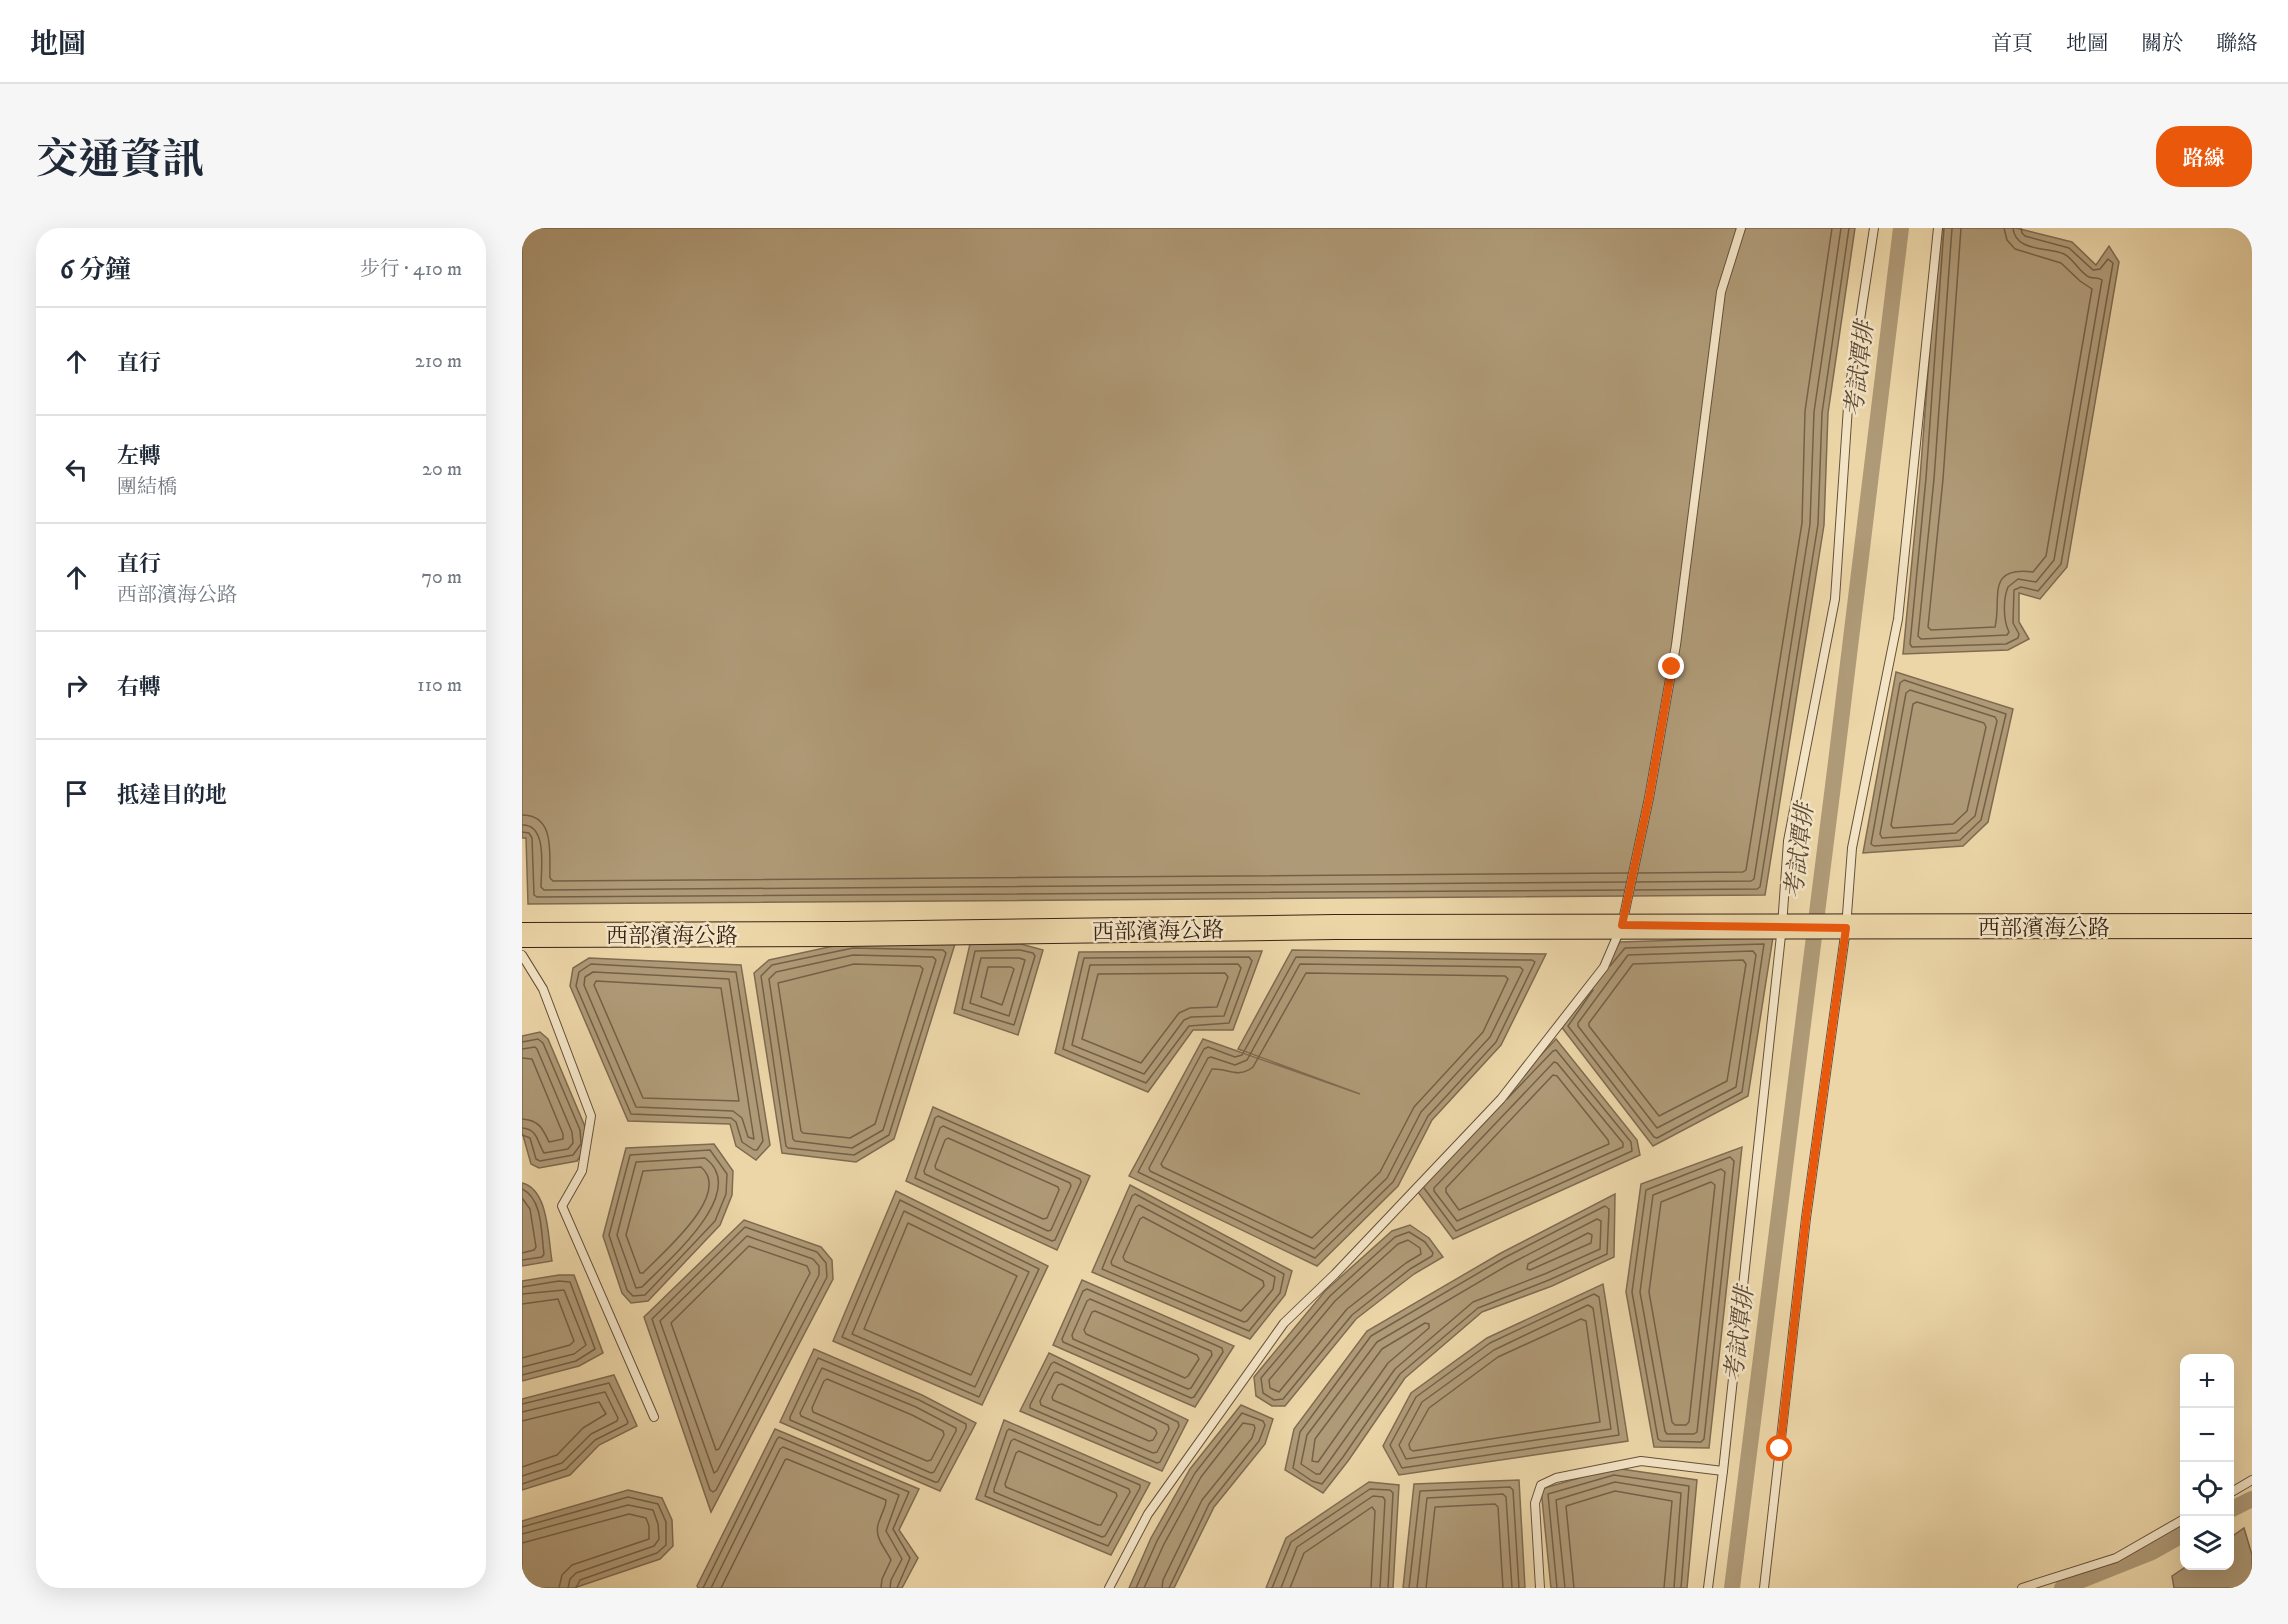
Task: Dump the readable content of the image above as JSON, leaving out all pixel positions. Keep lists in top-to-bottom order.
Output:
{
  "streets": {
    "main road": ["西部濱海公路"]
  },
  "water": ["考試潭排"],
  "page": {
    "header": "地圖",
    "nav": [
      "首頁",
      "地圖",
      "關於",
      "聯絡"
    ],
    "title": "交通資訊",
    "buttons": "路線",
    "heading": ["6 分鐘", "步行 · 410 m"],
    "list": [
      ["直行", "210 m"],
      ["左轉", "團結橋", "20 m"],
      ["直行", "西部濱海公路", "70 m"],
      ["右轉", "110 m"],
      "抵達目的地"
    ],
    "map_buttons": ["+", "−"]
  }
}
